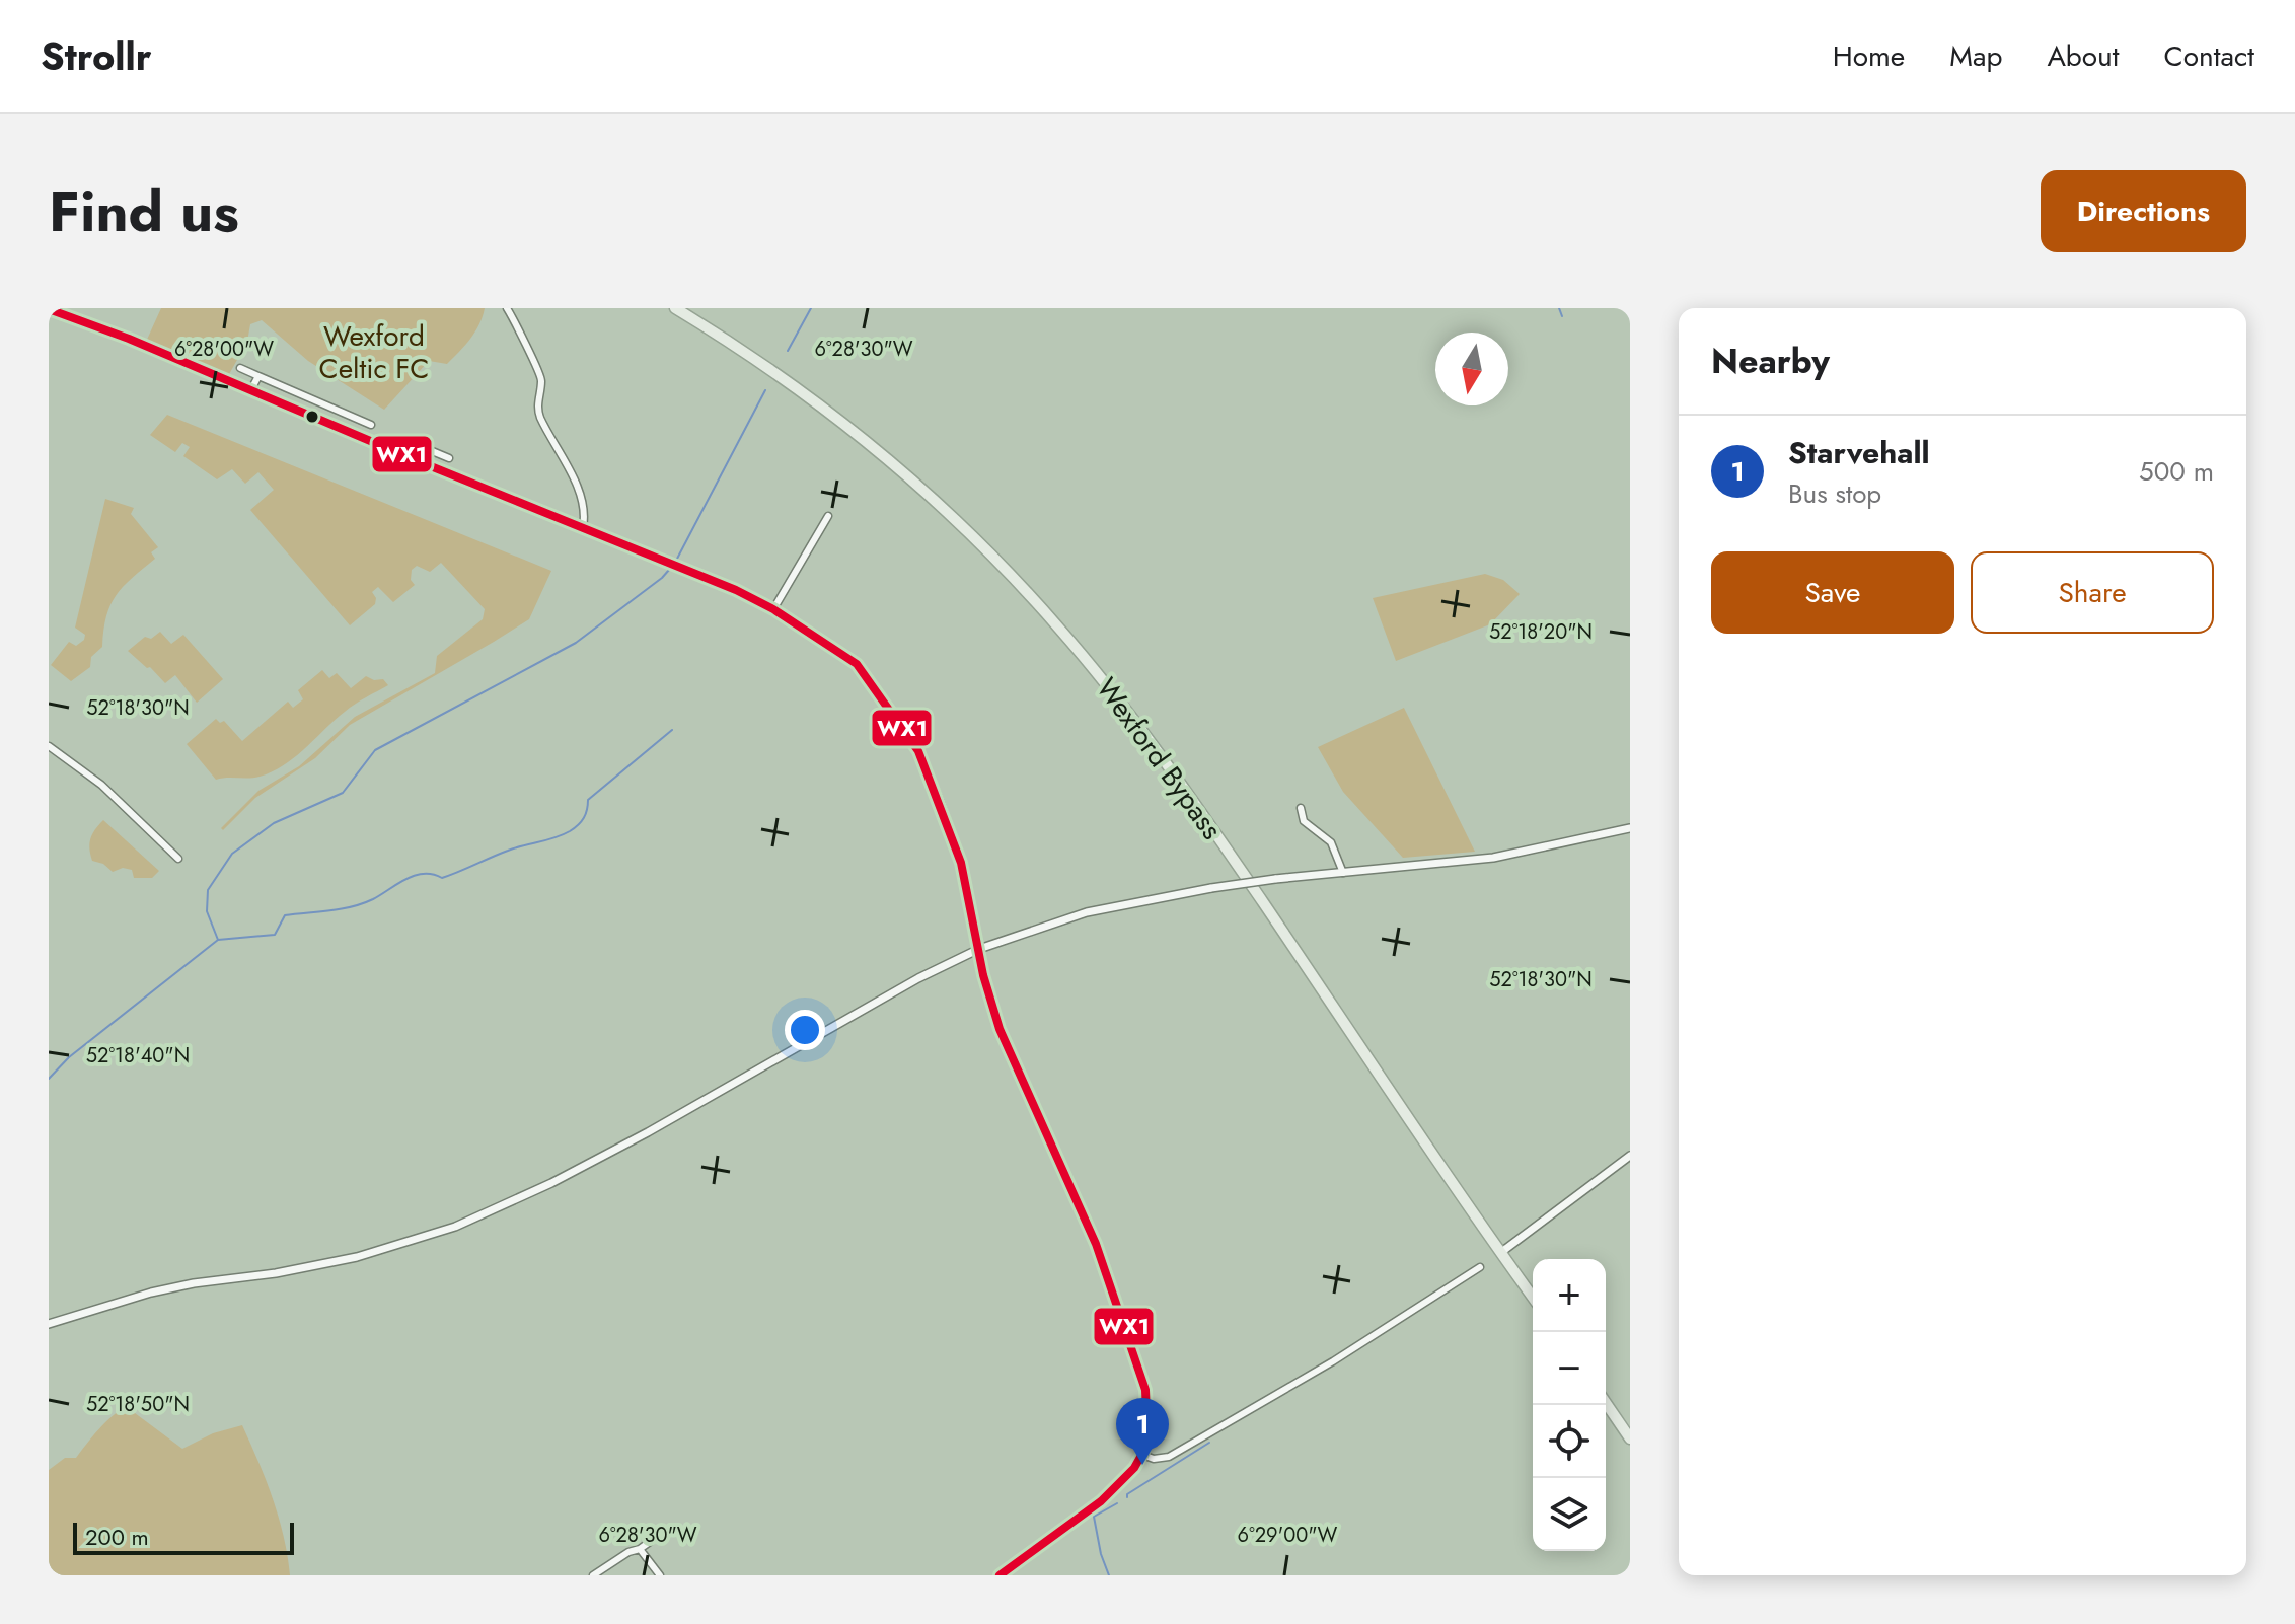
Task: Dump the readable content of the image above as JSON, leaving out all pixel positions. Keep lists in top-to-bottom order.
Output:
{
  "streets": {
    "highway": ["Wexford Bypass"]
  },
  "parks": ["Wexford Celtic FC"],
  "lines": ["transit line WX1"],
  "scale_bar": "200 m",
  "north": "bottom",
  "page": {
    "header": "Strollr",
    "nav": [
      "Home",
      "Map",
      "About",
      "Contact"
    ],
    "title": "Find us",
    "buttons": [
      "Directions",
      ["Save", "Share"]
    ],
    "heading": "Nearby",
    "list": [
      {
        "mark": "1",
        "name": "Starvehall",
        "note": "Bus stop",
        "value": "500 m"
      }
    ],
    "map_buttons": ["+", "−"],
    "pins": "1",
    "scale": "200 m"
  },
  "coordinates": [
    "6°28'00\"W",
    "6°28'30\"W",
    "52°18'20\"N",
    "52°18'30\"N",
    "52°18'40\"N",
    "52°18'50\"N",
    "6°29'00\"W"
  ]
}
